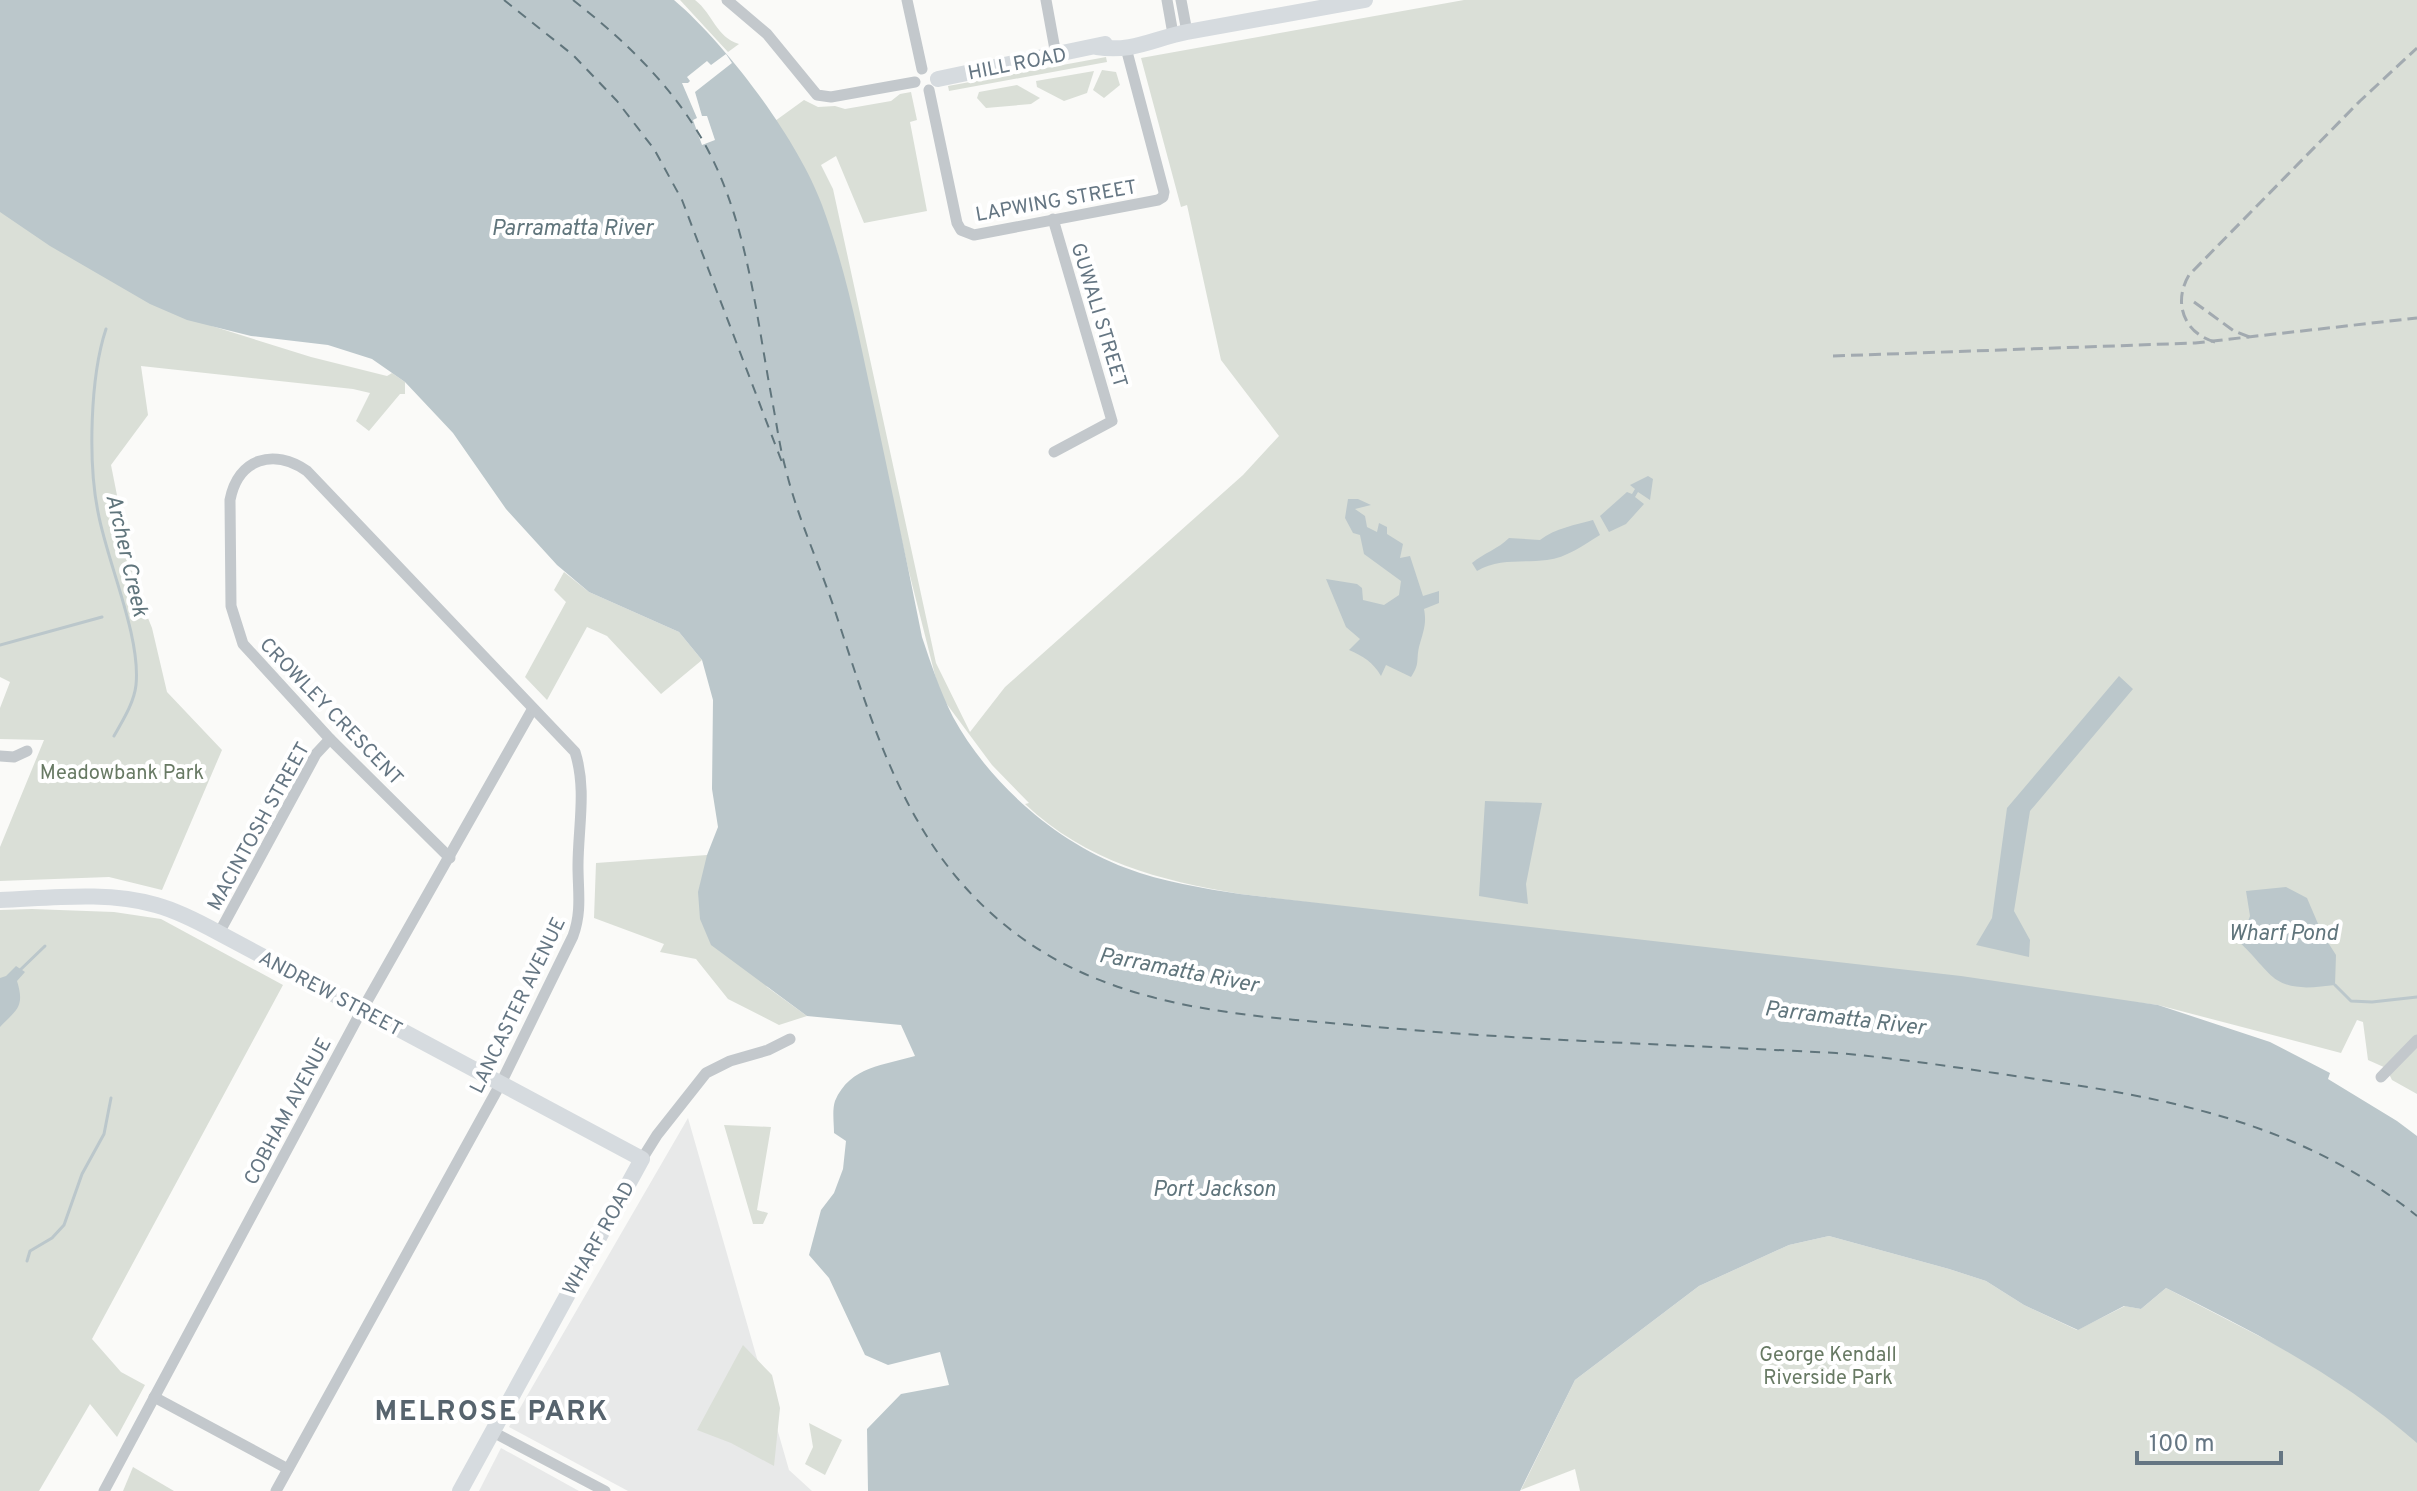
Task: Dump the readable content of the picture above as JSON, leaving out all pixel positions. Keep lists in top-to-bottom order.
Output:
{
  "streets": {
    "main road": ["HILL ROAD", "ANDREW STREET", "WHARF ROAD"],
    "street": [
      "LAPWING STREET",
      "GUWALI STREET",
      "CROWLEY CRESCENT",
      "MACINTOSH STREET",
      "LANCASTER AVENUE",
      "COBHAM AVENUE"
    ]
  },
  "crossings": [
    ["HILL ROAD", "LAPWING STREET"],
    ["LAPWING STREET", "GUWALI STREET"],
    ["CROWLEY CRESCENT", "MACINTOSH STREET"],
    ["CROWLEY CRESCENT", "LANCASTER AVENUE"],
    ["CROWLEY CRESCENT", "COBHAM AVENUE"],
    ["MACINTOSH STREET", "ANDREW STREET"],
    ["ANDREW STREET", "LANCASTER AVENUE"],
    ["ANDREW STREET", "COBHAM AVENUE"],
    ["ANDREW STREET", "WHARF ROAD"],
    ["LANCASTER AVENUE", "COBHAM AVENUE"]
  ],
  "districts": ["MELROSE PARK"],
  "water": [
    "Parramatta River",
    "Archer Creek",
    "Wharf Pond",
    "Port Jackson"
  ],
  "parks": ["Meadowbank Park", "George Kendall Riverside Park"],
  "scale_bar": "100 m"
}
